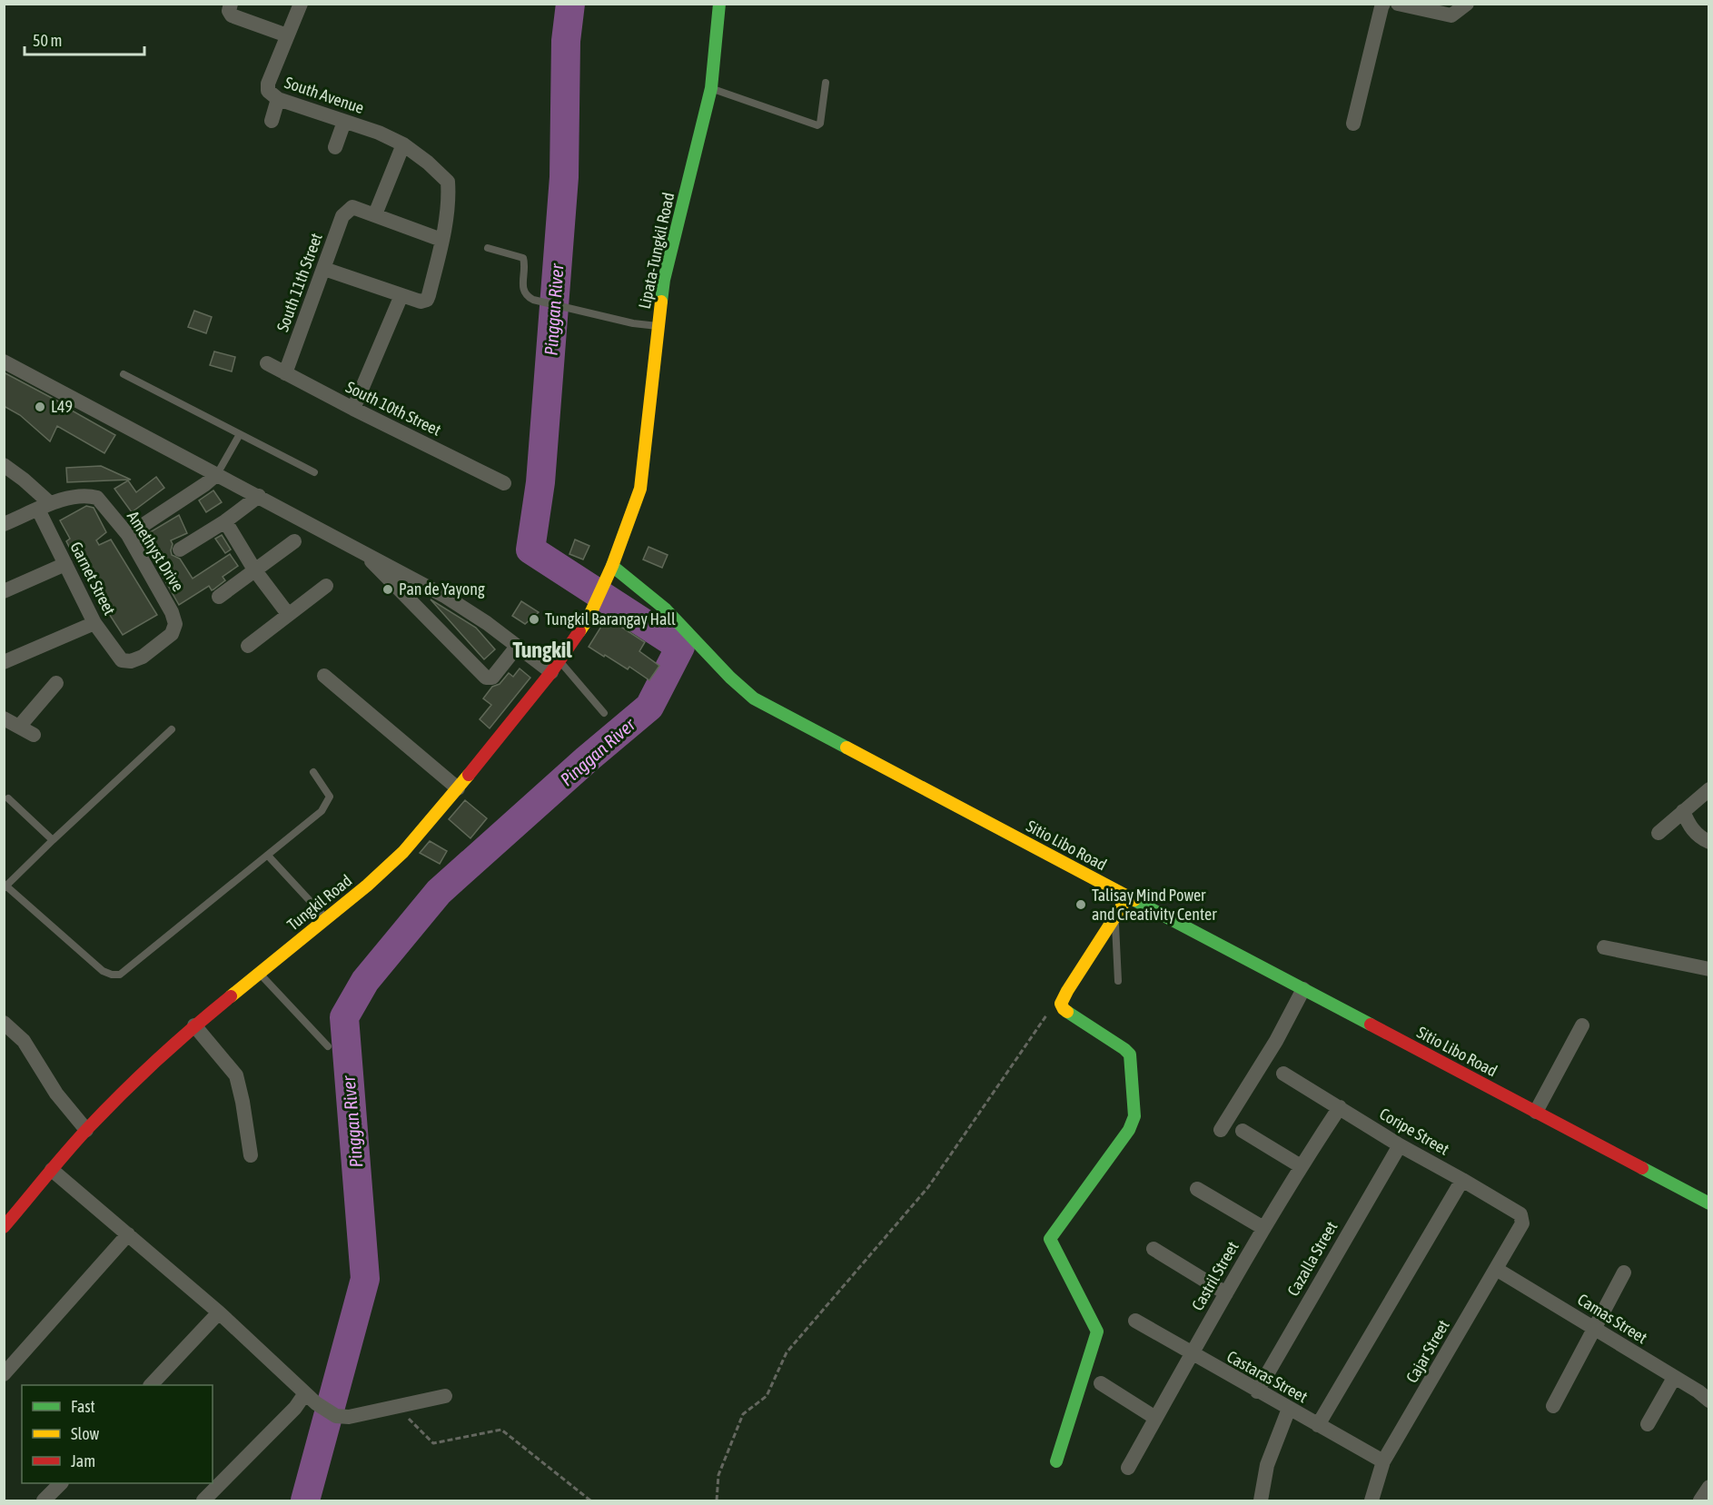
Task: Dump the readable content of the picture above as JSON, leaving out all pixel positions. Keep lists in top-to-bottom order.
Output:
{
  "streets": {
    "street": [
      "South Avenue",
      "Lipata-Tungkil Road",
      "South 11th Street",
      "South 10th Street",
      "Amethyst Drive",
      "Garnet Street",
      "Sitio Libo Road",
      "Tungkil Road",
      "Coripe Street",
      "Cazalla Street",
      "Castril Street",
      "Camas Street",
      "Cajar Street",
      "Castaras Street"
    ]
  },
  "crossings": [
    ["Lipata-Tungkil Road", "Sitio Libo Road"],
    ["Lipata-Tungkil Road", "Tungkil Road"],
    ["South 11th Street", "South 10th Street"],
    ["Amethyst Drive", "Garnet Street"],
    ["Sitio Libo Road", "Tungkil Road"],
    ["Coripe Street", "Cazalla Street"],
    ["Coripe Street", "Castril Street"],
    ["Coripe Street", "Cajar Street"],
    ["Cazalla Street", "Castaras Street"],
    ["Castril Street", "Castaras Street"],
    ["Camas Street", "Cajar Street"],
    ["Cajar Street", "Castaras Street"]
  ],
  "districts": ["Tungkil"],
  "water": ["Pinggan River"],
  "places": [
    "L49",
    "Pan de Yayong",
    "Tungkil Barangay Hall",
    "Talisay Mind Power and Creativity Center"
  ],
  "legend": ["Fast", "Slow", "Jam"],
  "scale_bar": "50 m"
}
